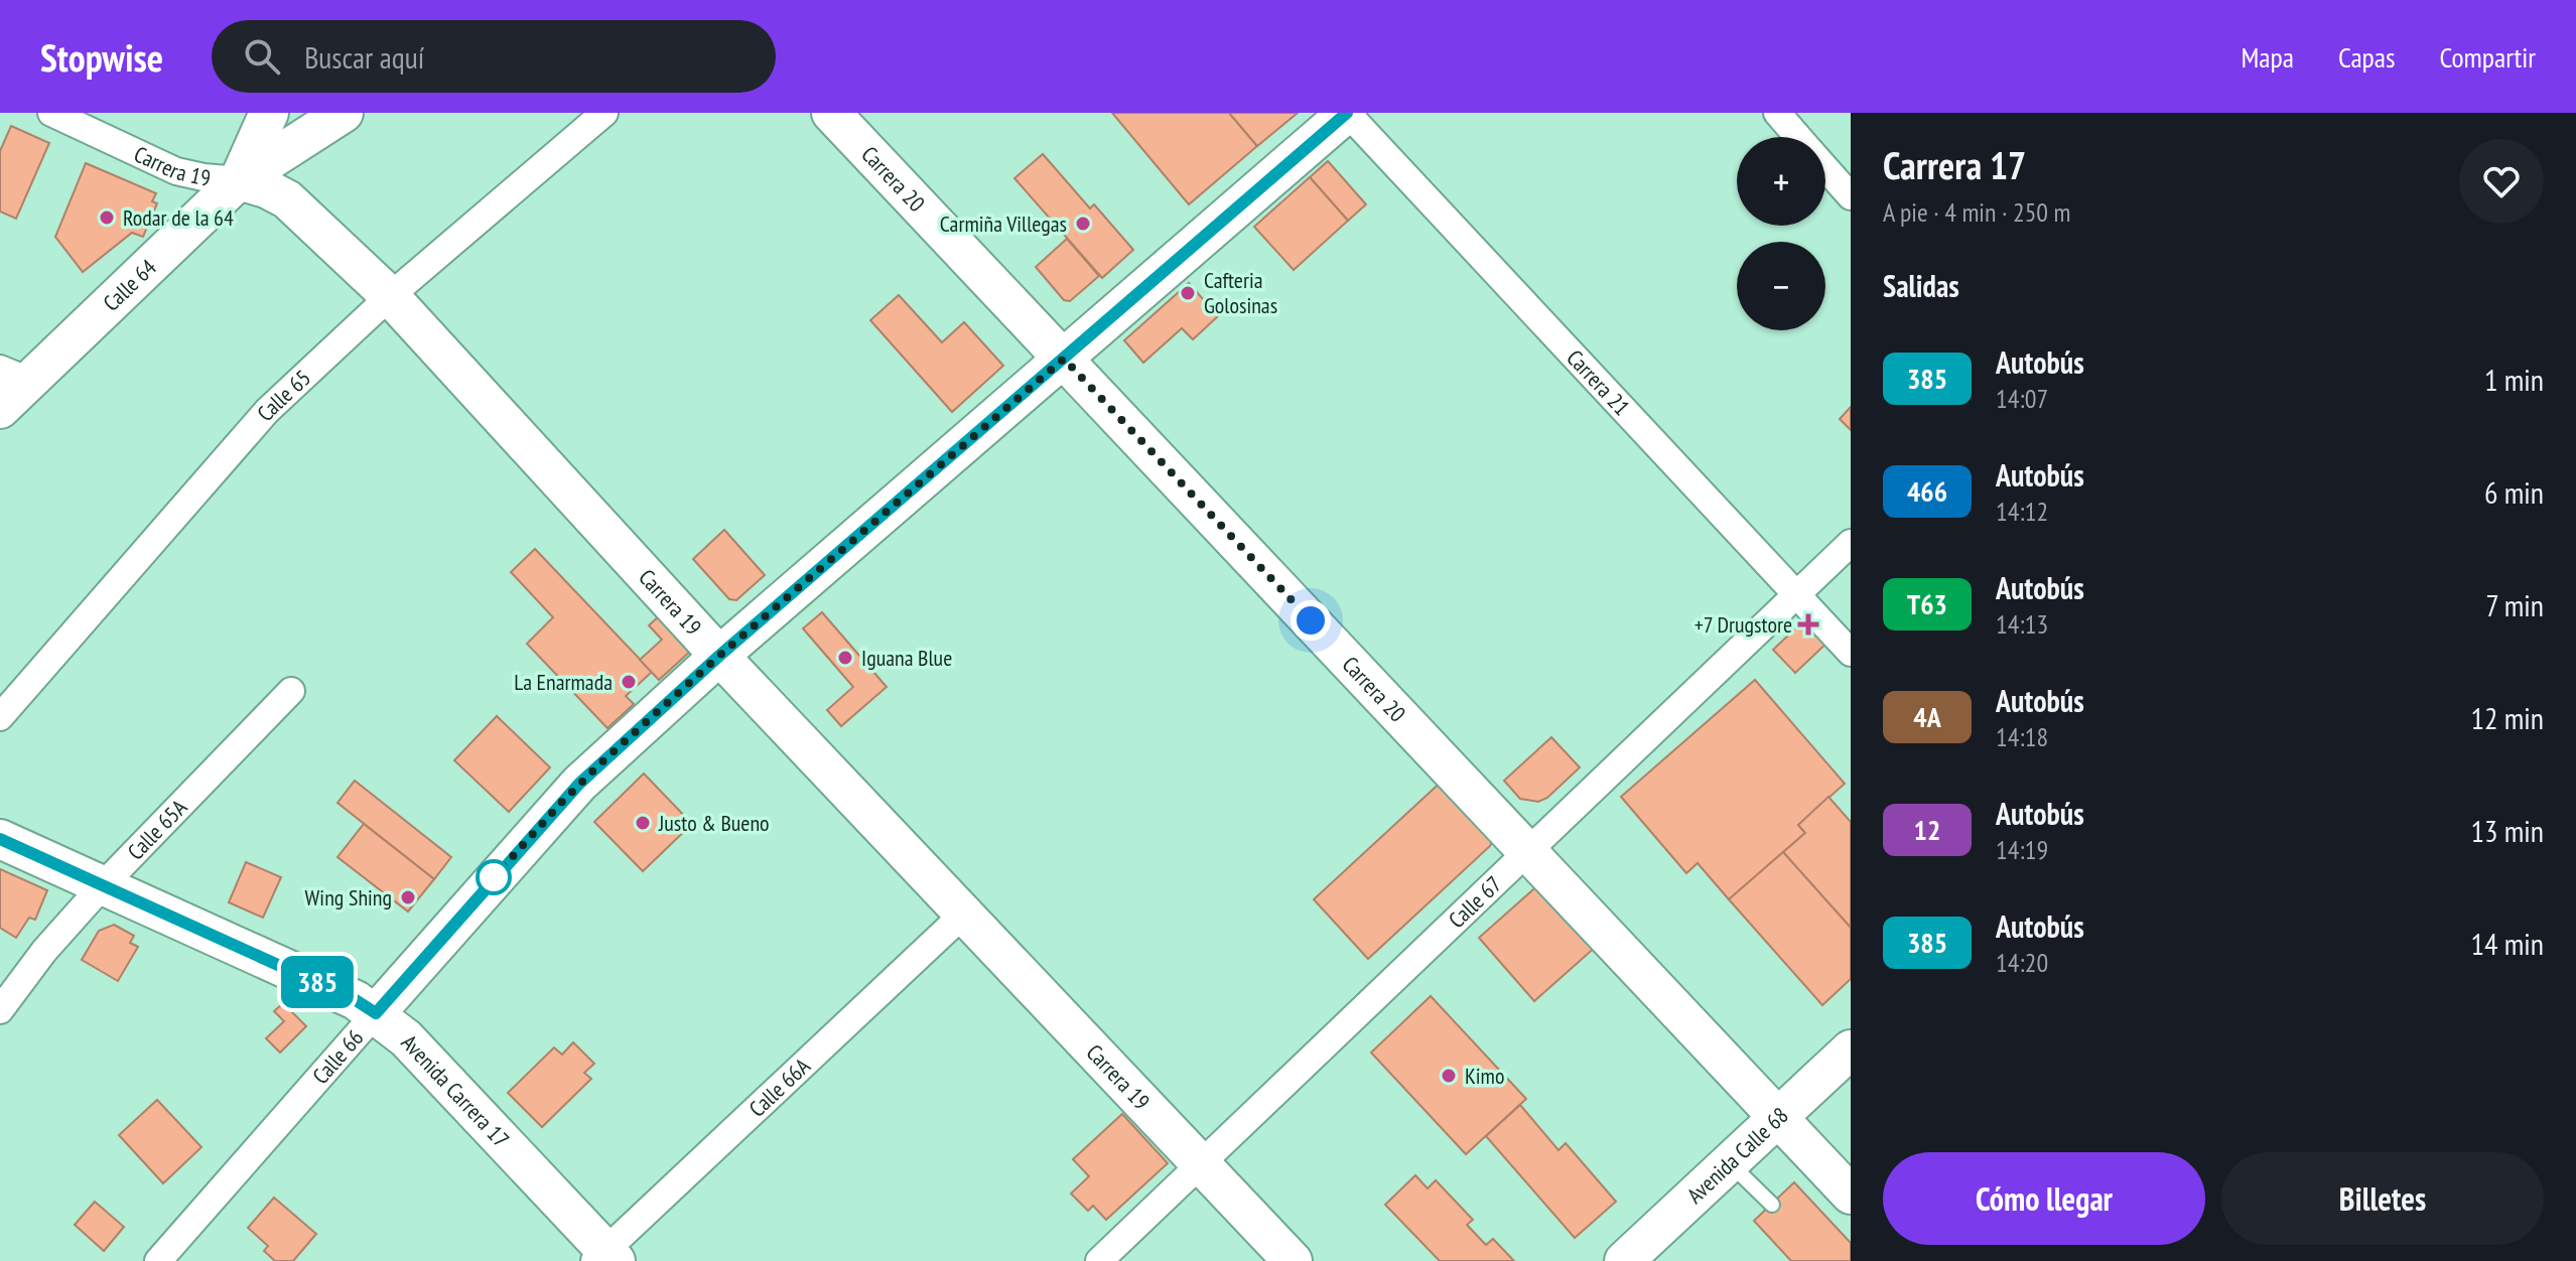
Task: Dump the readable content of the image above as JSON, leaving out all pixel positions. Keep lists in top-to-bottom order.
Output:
{
  "streets": {
    "street": [
      "Carrera 19",
      "Carrera 20",
      "Calle 64",
      "Carrera 21",
      "Calle 65",
      "Calle 65A",
      "Calle 67",
      "Calle 66",
      "Calle 66A",
      "Avenida Carrera 17",
      "Avenida Calle 68"
    ]
  },
  "crossings": [
    ["Carrera 19", "Calle 64"],
    ["Carrera 19", "Calle 65"],
    ["Carrera 19", "Calle 67"],
    ["Carrera 19", "Calle 66"],
    ["Carrera 19", "Calle 66A"],
    ["Carrera 20", "Calle 67"],
    ["Carrera 20", "Calle 66"],
    ["Carrera 20", "Avenida Calle 68"],
    ["Carrera 21", "Calle 67"],
    ["Carrera 21", "Calle 66"],
    ["Calle 65A", "Avenida Carrera 17"],
    ["Calle 66", "Avenida Carrera 17"],
    ["Calle 66A", "Avenida Carrera 17"]
  ],
  "places": {
    "other": [
      "Rodar de la 64",
      "Carmiña Villegas",
      "Cafteria Golosinas",
      "Iguana Blue",
      "La Enarmada",
      "Justo & Bueno",
      "Wing Shing",
      "Kimo"
    ],
    "health": ["+7 Drugstore"]
  },
  "lines": ["bus line 385"],
  "page": {
    "header": "Stopwise",
    "search": "Buscar aquí",
    "nav": ["Mapa", "Capas", "Compartir"],
    "on_map": "385",
    "heading": [
      ["Carrera 17", "A pie · 4 min · 250 m"],
      "Salidas"
    ],
    "map_buttons": ["+", "−"],
    "list": [
      {
        "mark": "385",
        "name": "Autobús",
        "note": "14:07",
        "value": "1 min"
      },
      {
        "mark": "466",
        "name": "Autobús",
        "note": "14:12",
        "value": "6 min"
      },
      {
        "mark": "T63",
        "name": "Autobús",
        "note": "14:13",
        "value": "7 min"
      },
      {
        "mark": "4A",
        "name": "Autobús",
        "note": "14:18",
        "value": "12 min"
      },
      {
        "mark": "12",
        "name": "Autobús",
        "note": "14:19",
        "value": "13 min"
      },
      {
        "mark": "385",
        "name": "Autobús",
        "note": "14:20",
        "value": "14 min"
      }
    ],
    "buttons": ["Cómo llegar", "Billetes"]
  }
}
